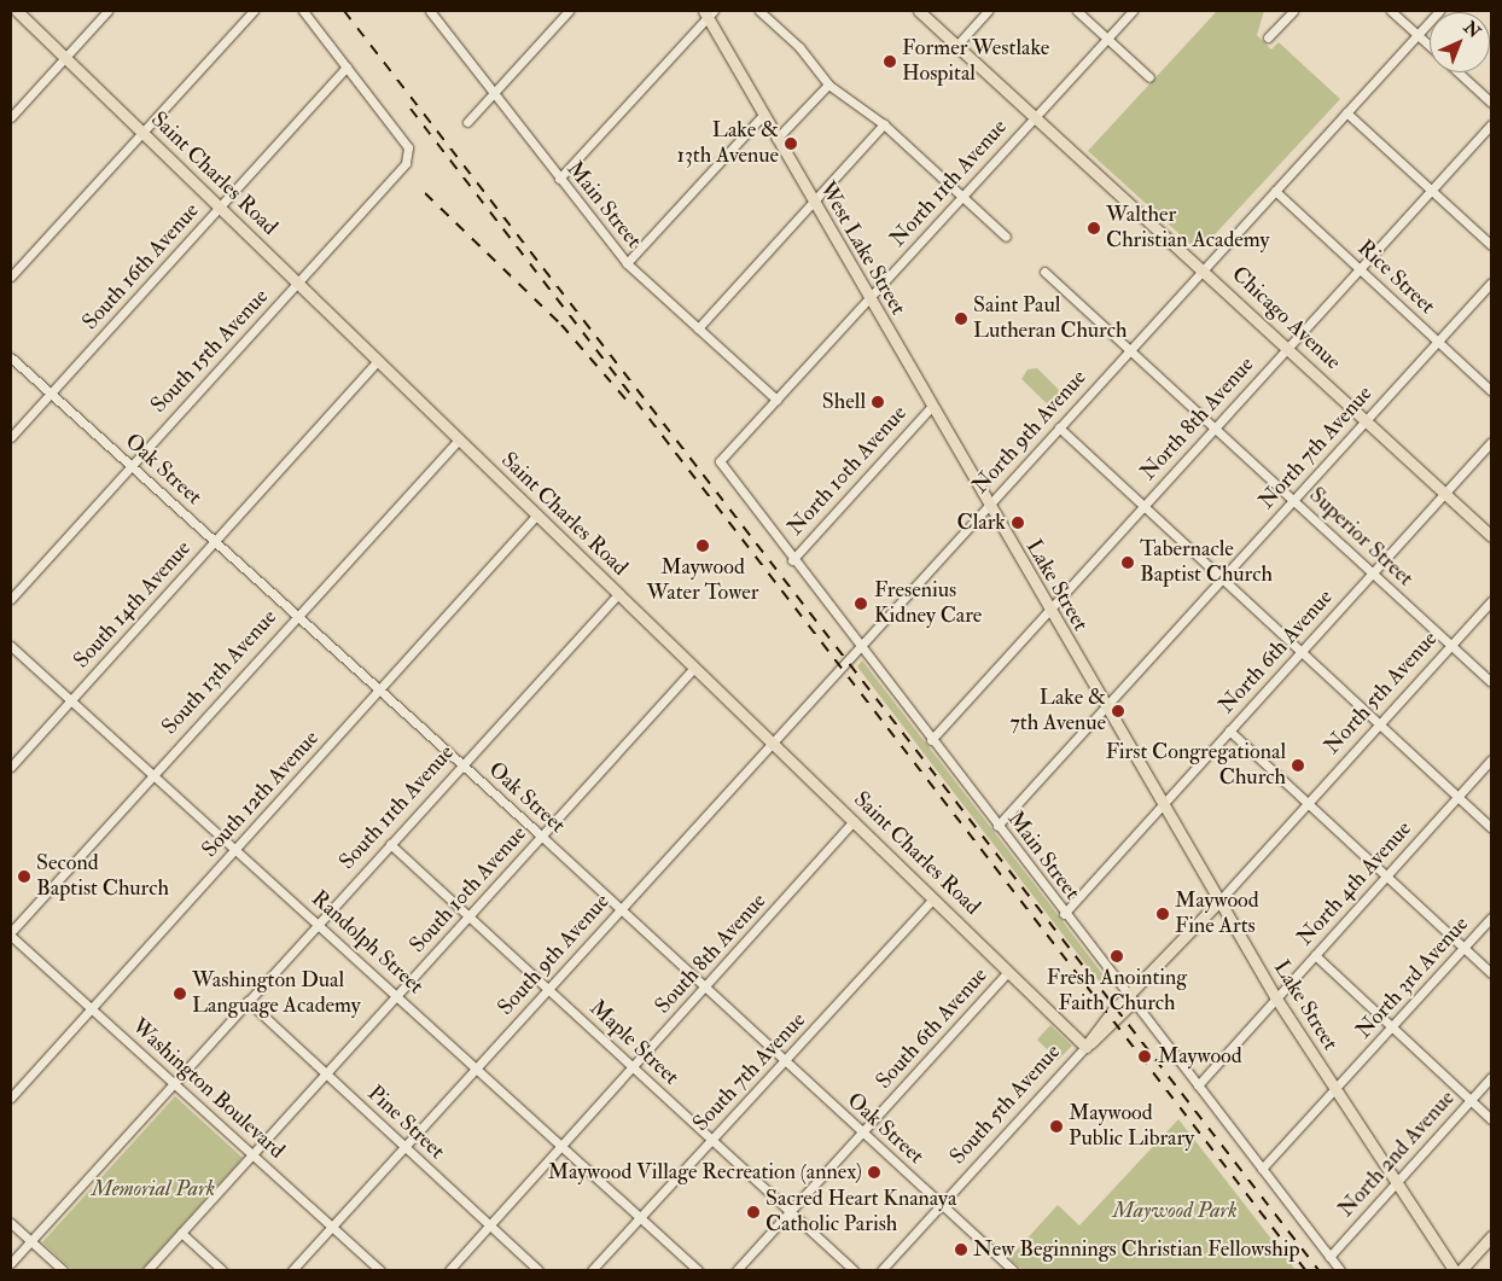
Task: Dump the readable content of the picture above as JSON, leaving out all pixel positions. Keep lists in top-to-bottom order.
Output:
{
  "streets": {
    "main road": [
      "Saint Charles Road",
      "West Lake Street",
      "Chicago Avenue",
      "Lake Street",
      "North 5th Avenue",
      "South 5th Avenue"
    ],
    "street": [
      "North 11th Avenue",
      "Main Street",
      "South 16th Avenue",
      "Rice Street",
      "South 15th Avenue",
      "North 8th Avenue",
      "North 9th Avenue",
      "North 7th Avenue",
      "Oak Street",
      "North 10th Avenue",
      "Superior Street",
      "South 14th Avenue",
      "North 6th Avenue",
      "South 13th Avenue",
      "South 12th Avenue",
      "South 11th Avenue",
      "North 4th Avenue",
      "South 10th Avenue",
      "Randolph Street",
      "South 8th Avenue",
      "South 9th Avenue",
      "North 3rd Avenue",
      "South 6th Avenue",
      "Maple Street",
      "South 7th Avenue",
      "Washington Boulevard",
      "Pine Street",
      "North 2nd Avenue"
    ]
  },
  "crossings": [
    ["Saint Charles Road", "South 16th Avenue"],
    ["Saint Charles Road", "South 15th Avenue"],
    ["Saint Charles Road", "South 14th Avenue"],
    ["Saint Charles Road", "South 13th Avenue"],
    ["Saint Charles Road", "South 12th Avenue"],
    ["Saint Charles Road", "South 11th Avenue"],
    ["Saint Charles Road", "South 10th Avenue"],
    ["Saint Charles Road", "South 8th Avenue"],
    ["Saint Charles Road", "South 9th Avenue"],
    ["Saint Charles Road", "South 6th Avenue"],
    ["Saint Charles Road", "South 7th Avenue"],
    ["Saint Charles Road", "South 5th Avenue"],
    ["North 11th Avenue", "Main Street"],
    ["North 11th Avenue", "West Lake Street"],
    ["North 11th Avenue", "Chicago Avenue"],
    ["Main Street", "North 8th Avenue"],
    ["Main Street", "North 9th Avenue"],
    ["Main Street", "North 7th Avenue"],
    ["Main Street", "North 10th Avenue"],
    ["Main Street", "North 6th Avenue"],
    ["Main Street", "North 5th Avenue"],
    ["Main Street", "North 4th Avenue"],
    ["Main Street", "North 3rd Avenue"],
    ["Main Street", "North 2nd Avenue"],
    ["West Lake Street", "North 9th Avenue"],
    ["West Lake Street", "North 10th Avenue"],
    ["West Lake Street", "Lake Street"],
    ["South 16th Avenue", "South 15th Avenue"],
    ["South 16th Avenue", "Oak Street"],
    ["Rice Street", "North 8th Avenue"],
    ["Rice Street", "North 9th Avenue"],
    ["Rice Street", "North 7th Avenue"],
    ["Chicago Avenue", "North 8th Avenue"],
    ["Chicago Avenue", "North 9th Avenue"],
    ["Chicago Avenue", "North 7th Avenue"],
    ["Chicago Avenue", "North 6th Avenue"],
    ["South 15th Avenue", "Oak Street"],
    ["North 8th Avenue", "Superior Street"],
    ["North 8th Avenue", "Lake Street"],
    ["North 9th Avenue", "Superior Street"],
    ["North 9th Avenue", "Lake Street"],
    ["North 9th Avenue", "South 9th Avenue"],
    ["North 7th Avenue", "Superior Street"],
    ["North 7th Avenue", "Lake Street"],
    ["Oak Street", "South 14th Avenue"],
    ["Oak Street", "South 13th Avenue"],
    ["Oak Street", "South 12th Avenue"],
    ["Oak Street", "South 11th Avenue"],
    ["Oak Street", "South 10th Avenue"],
    ["Oak Street", "South 8th Avenue"],
    ["Oak Street", "South 9th Avenue"],
    ["Oak Street", "South 6th Avenue"],
    ["Oak Street", "South 7th Avenue"],
    ["Oak Street", "South 5th Avenue"],
    ["Superior Street", "North 6th Avenue"],
    ["Superior Street", "North 5th Avenue"],
    ["Lake Street", "North 6th Avenue"],
    ["Lake Street", "North 5th Avenue"],
    ["Lake Street", "North 4th Avenue"],
    ["Lake Street", "North 3rd Avenue"],
    ["Lake Street", "North 2nd Avenue"],
    ["South 14th Avenue", "Randolph Street"],
    ["South 13th Avenue", "Randolph Street"],
    ["South 13th Avenue", "Washington Boulevard"],
    ["North 5th Avenue", "South 5th Avenue"],
    ["South 12th Avenue", "Randolph Street"],
    ["South 12th Avenue", "Washington Boulevard"],
    ["South 11th Avenue", "Randolph Street"],
    ["South 11th Avenue", "Maple Street"],
    ["South 11th Avenue", "Washington Boulevard"],
    ["South 11th Avenue", "Pine Street"],
    ["South 10th Avenue", "Randolph Street"],
    ["South 10th Avenue", "Maple Street"],
    ["South 10th Avenue", "Washington Boulevard"],
    ["South 10th Avenue", "Pine Street"],
    ["Randolph Street", "South 8th Avenue"],
    ["Randolph Street", "South 9th Avenue"],
    ["Randolph Street", "South 7th Avenue"],
    ["South 8th Avenue", "Maple Street"],
    ["South 8th Avenue", "Pine Street"],
    ["South 9th Avenue", "Maple Street"],
    ["South 9th Avenue", "Washington Boulevard"],
    ["South 9th Avenue", "Pine Street"],
    ["South 6th Avenue", "Maple Street"],
    ["Maple Street", "South 7th Avenue"]
  ],
  "parks": ["Memorial Park", "Maywood Park"],
  "places": [
    "Former Westlake Hospital",
    "Lake & 13th Avenue",
    "Walther Christian Academy",
    "Saint Paul Lutheran Church",
    "Shell",
    "Clark",
    "Maywood Water Tower",
    "Tabernacle Baptist Church",
    "Fresenius Kidney Care",
    "Lake & 7th Avenue",
    "First Congregational Church",
    "Second Baptist Church",
    "Maywood Fine Arts",
    "Fresh Anointing Faith Church",
    "Washington Dual Language Academy",
    "Maywood",
    "Maywood Public Library",
    "Maywood Village Recreation (annex)",
    "Sacred Heart Knanaya Catholic Parish",
    "New Beginnings Christian Fellowship"
  ],
  "north": "top right"
}
